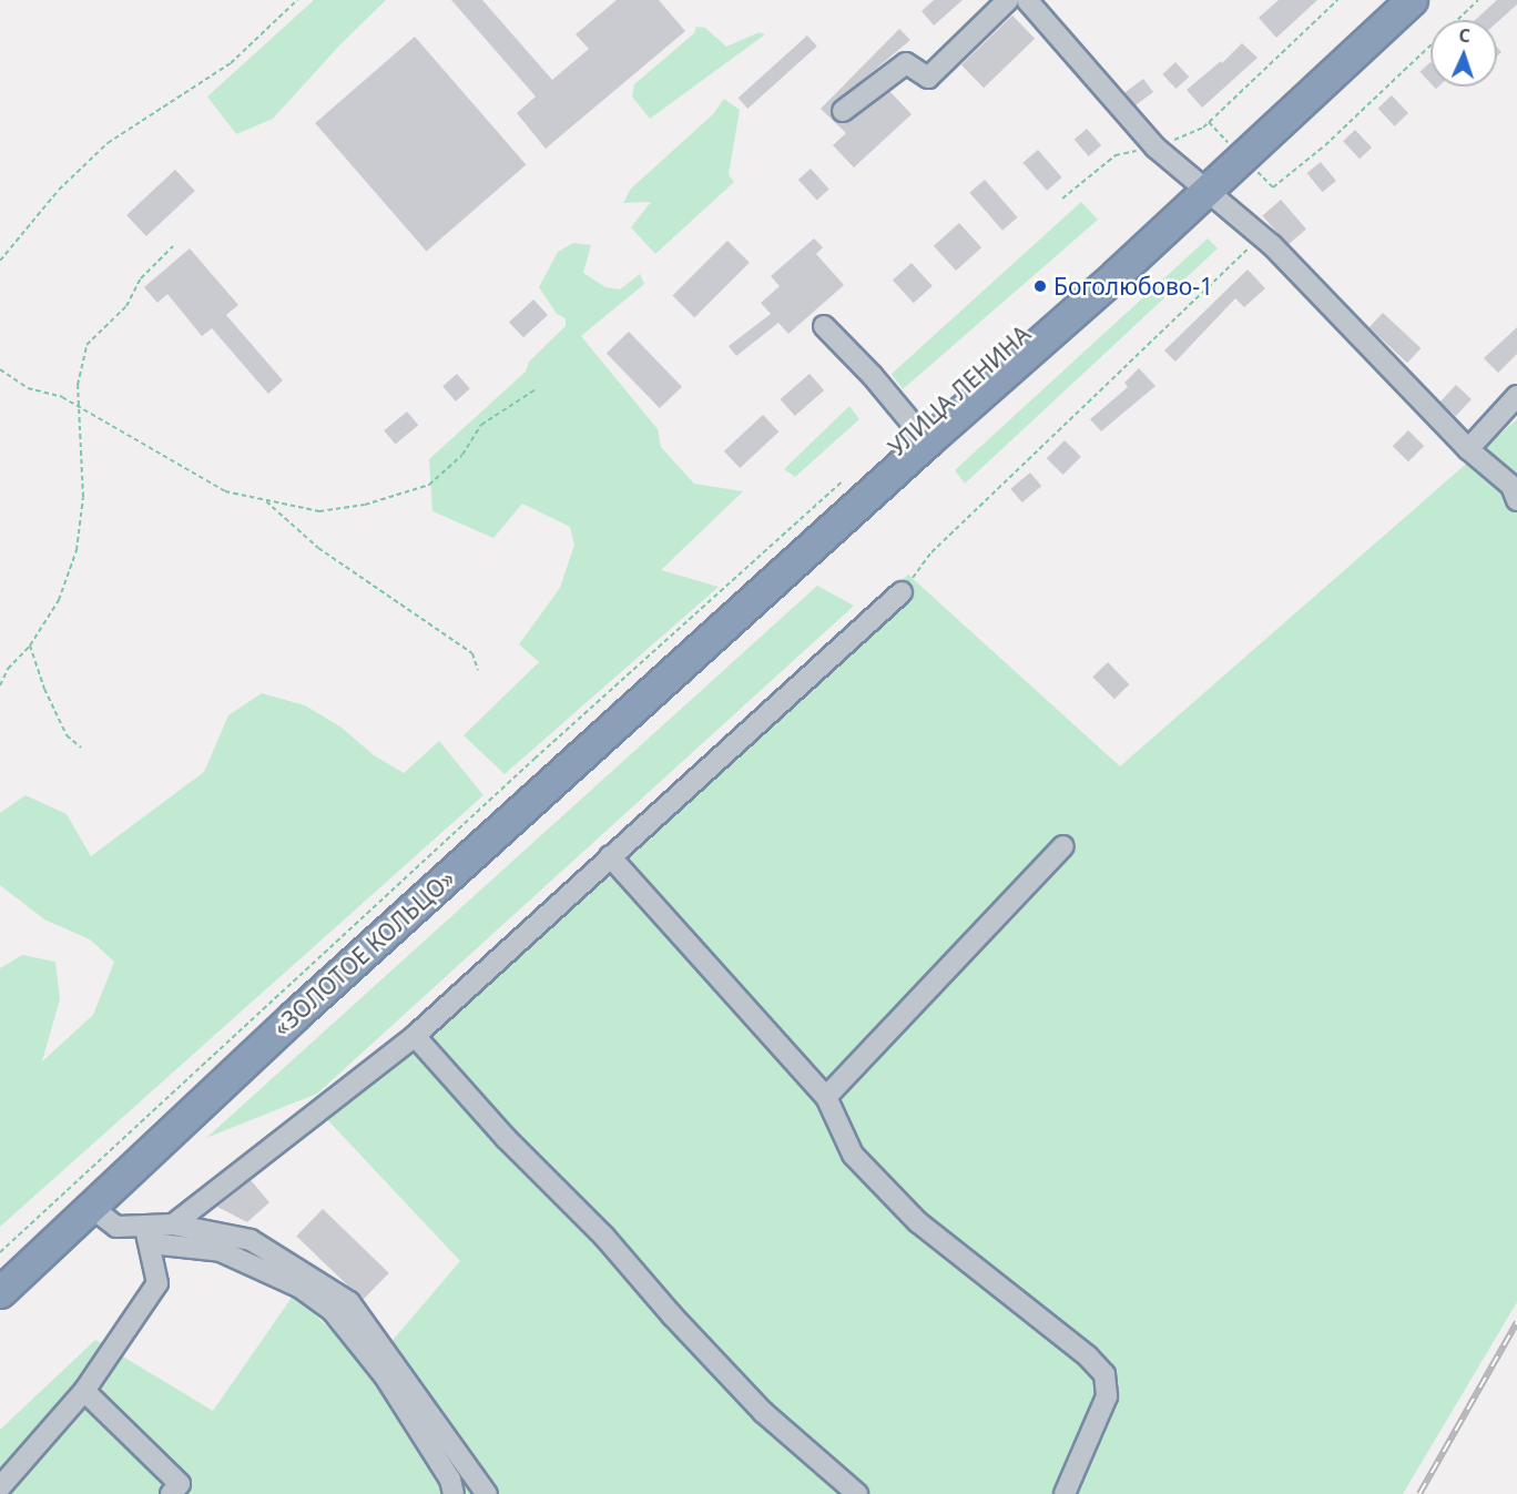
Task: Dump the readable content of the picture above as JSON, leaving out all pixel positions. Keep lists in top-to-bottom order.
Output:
{
  "streets": {
    "highway": ["УЛИЦА ЛЕНИНА", "«ЗОЛОТОЕ КОЛЬЦО»"]
  },
  "crossings": [
    ["УЛИЦА ЛЕНИНА", "«ЗОЛОТОЕ КОЛЬЦО»"]
  ],
  "places": ["Боголюбово-1"],
  "north": "top"
}
